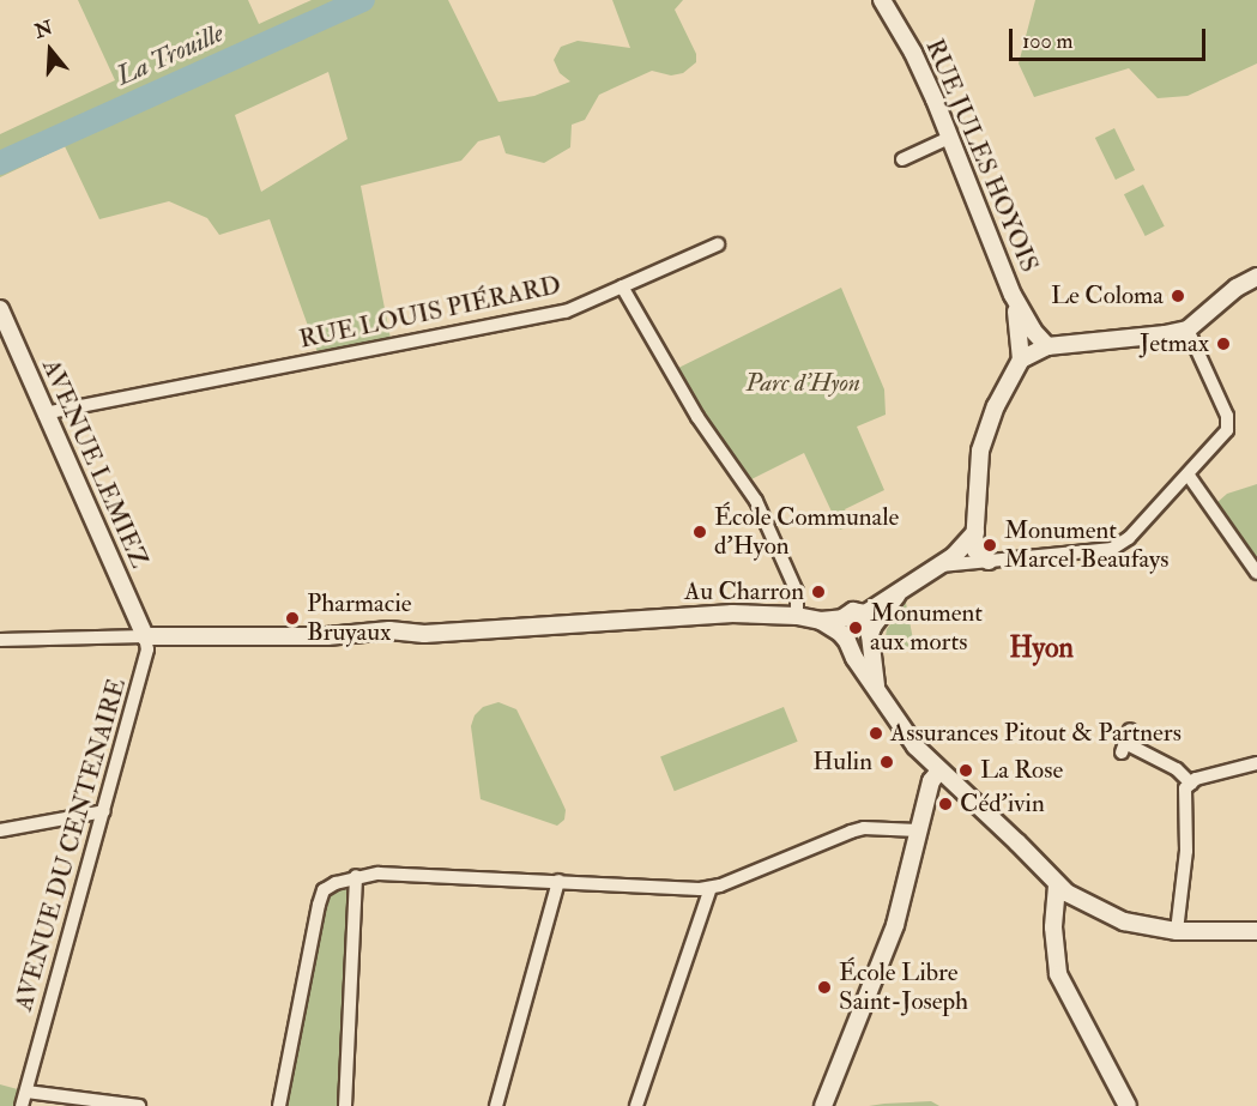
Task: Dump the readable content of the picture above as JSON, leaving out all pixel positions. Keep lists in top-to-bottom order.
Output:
{
  "streets": {
    "street": [
      "RUE JULES HOYOIS",
      "RUE LOUIS PIÉRARD",
      "AVENUE LEMIEZ",
      "AVENUE DU CENTENAIRE"
    ]
  },
  "crossings": [
    ["RUE LOUIS PIÉRARD", "AVENUE LEMIEZ"],
    ["AVENUE LEMIEZ", "AVENUE DU CENTENAIRE"]
  ],
  "districts": ["Hyon"],
  "water": ["La Trouille"],
  "parks": ["Parc d'Hyon"],
  "places": [
    "Le Coloma",
    "Jetmax",
    "École Communale d'Hyon",
    "Monument Marcel Beaufays",
    "Au Charron",
    "Pharmacie Bruyaux",
    "Monument aux morts",
    "Assurances Pitout & Partners",
    "Hulin",
    "La Rose",
    "Céd'ivin",
    "École Libre Saint-Joseph"
  ],
  "scale_bar": "100 m",
  "north": "top"
}
